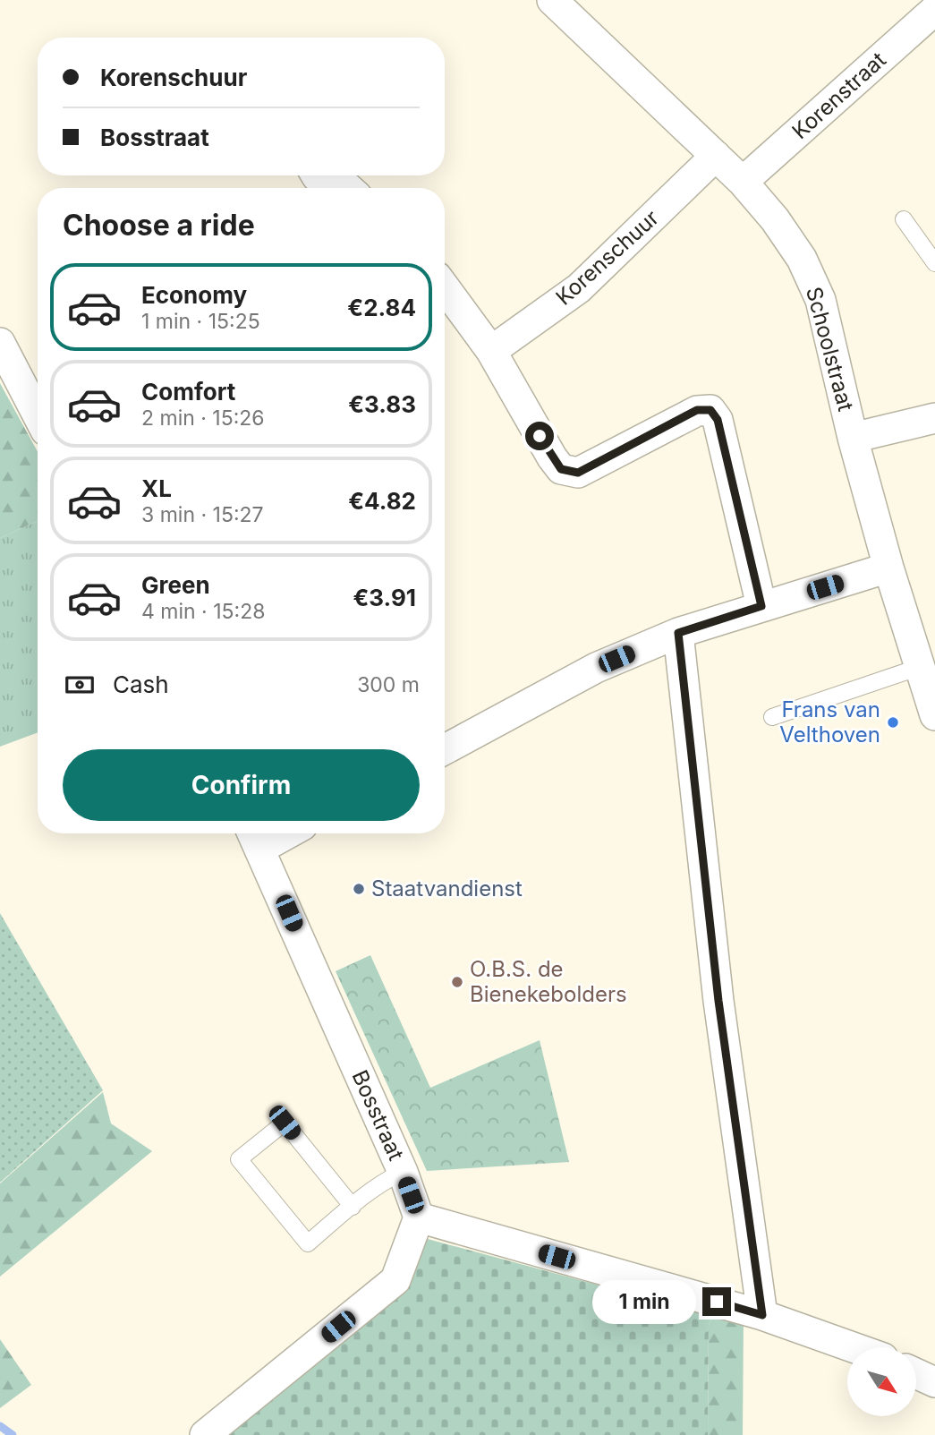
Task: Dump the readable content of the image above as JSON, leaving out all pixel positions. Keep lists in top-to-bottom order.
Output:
{
  "streets": {
    "street": [
      "Korenstraat",
      "Korenschuur",
      "Schoolstraat",
      "Bosstraat"
    ]
  },
  "crossings": [
    ["Korenstraat", "Schoolstraat"],
    ["Korenschuur", "Schoolstraat"]
  ],
  "places": ["Frans van Velthoven", "Staatvandienst", "O.B.S. de Bienekebolders"],
  "north": "bottom right",
  "page": {
    "banner": ["Korenschuur", "Bosstraat"],
    "heading": "Choose a ride",
    "list": [
      {
        "name": "Economy",
        "note": "1 min · 15:25",
        "value": "€2.84"
      },
      {
        "name": "Comfort",
        "note": "2 min · 15:26",
        "value": "€3.83"
      },
      {
        "name": "XL",
        "note": "3 min · 15:27",
        "value": "€4.82"
      },
      {
        "name": "Green",
        "note": "4 min · 15:28",
        "value": "€3.91"
      }
    ],
    "pay": ["Cash", "300 m"],
    "buttons": "Confirm",
    "bubble": "1 min"
  }
}
